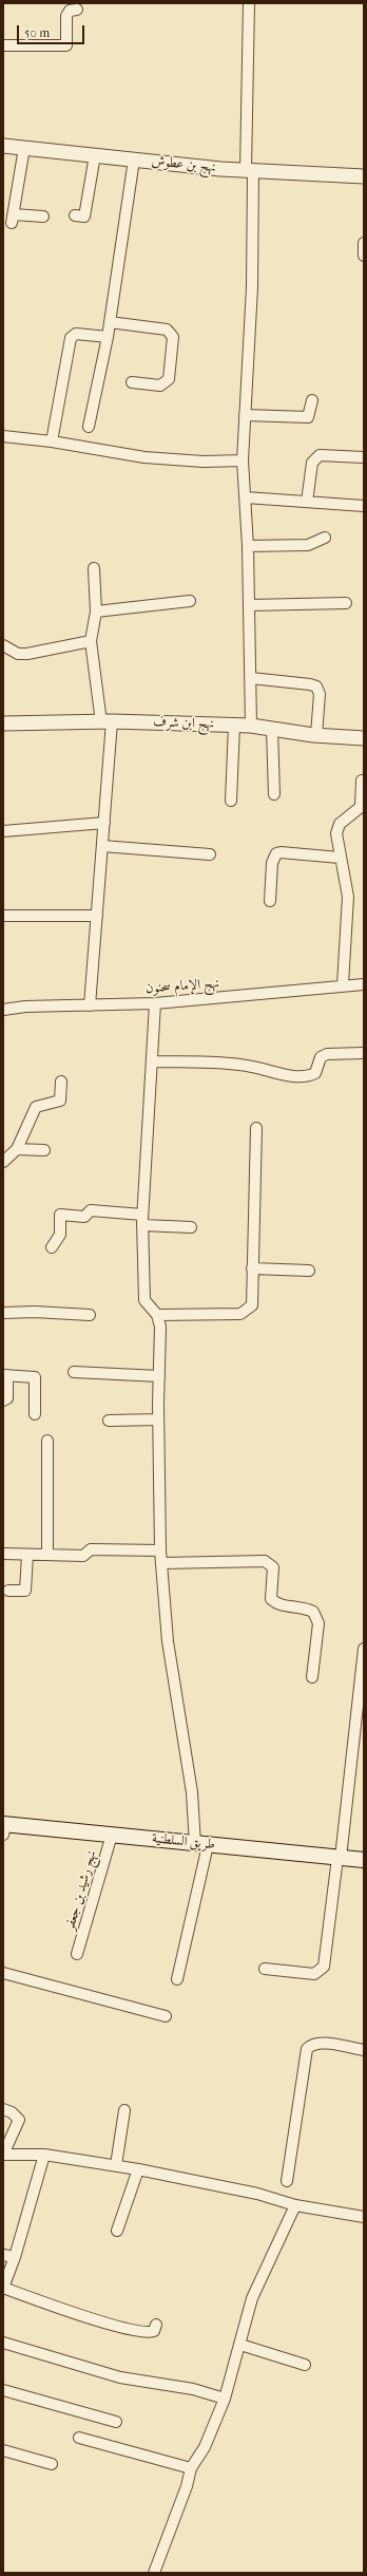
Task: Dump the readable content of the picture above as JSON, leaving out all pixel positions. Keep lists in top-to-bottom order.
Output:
{
  "streets": {
    "main road": ["طريق السلطنية"],
    "street": [
      "نهج بن عطوش",
      "نهج ابن شرف",
      "نهج الإمام سحنون",
      "نهج رشيد بن جعفر"
    ]
  },
  "crossings": [
    ["طريق السلطنية", "نهج رشيد بن جعفر"]
  ],
  "scale_bar": "50 m"
}
